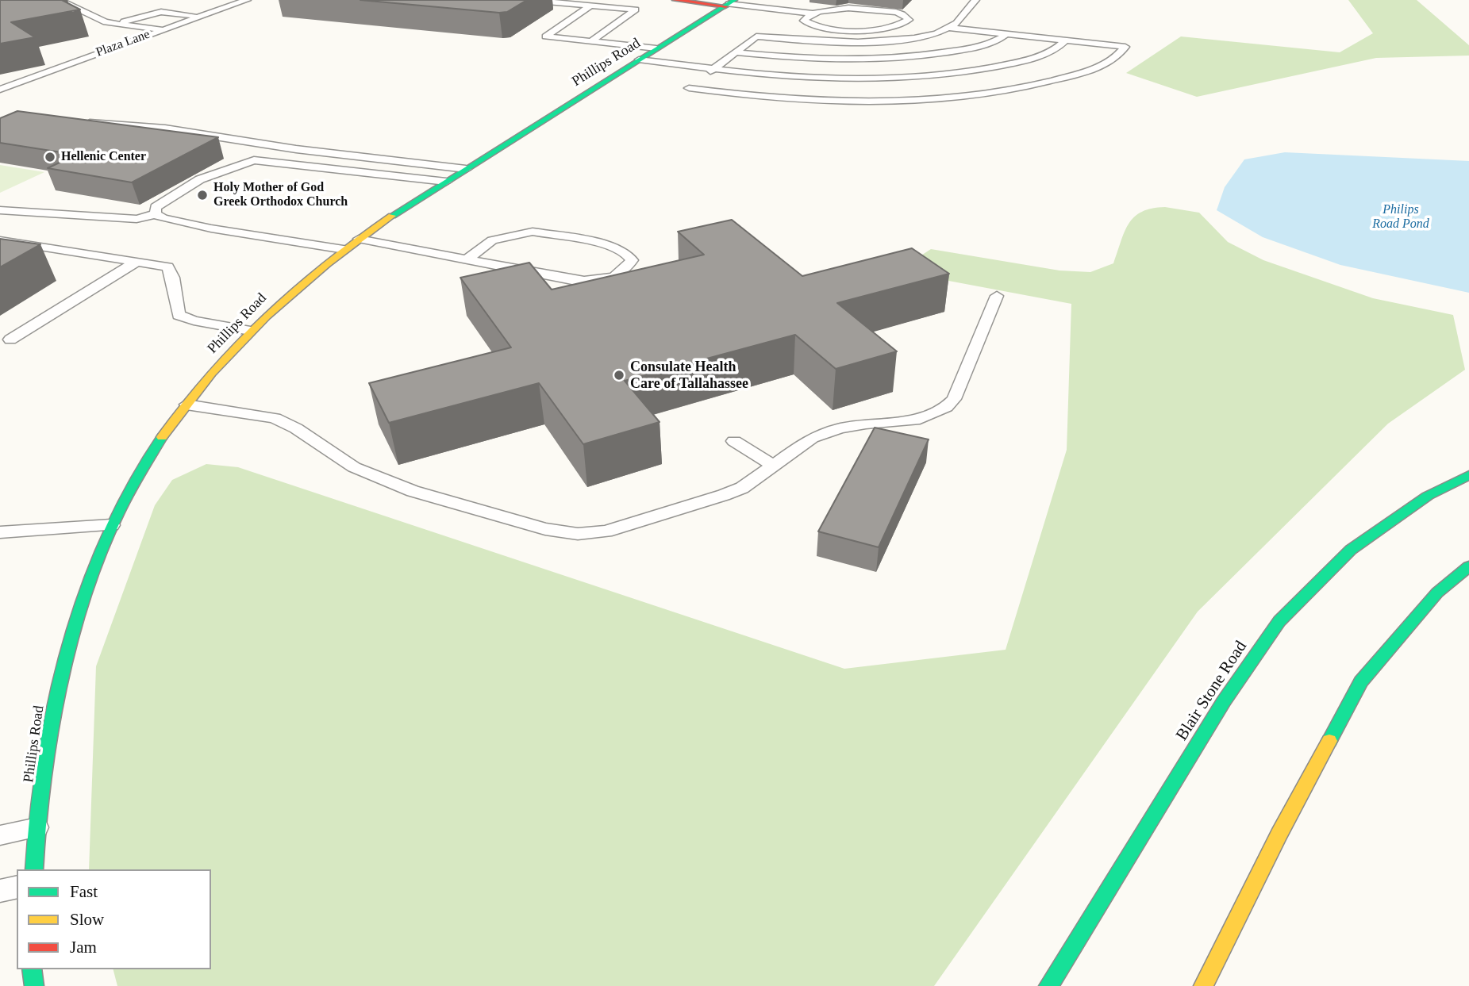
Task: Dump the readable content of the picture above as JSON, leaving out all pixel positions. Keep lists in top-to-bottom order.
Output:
{
  "streets": {
    "street": ["Phillips Road", "Blair Stone Road"],
    "lane": ["Plaza Lane"]
  },
  "water": ["Philips Road Pond"],
  "places": ["Hellenic Center", "Holy Mother of God Greek Orthodox Church", "Consulate Health Care of Tallahassee"],
  "legend": ["Fast", "Slow", "Jam"]
}
